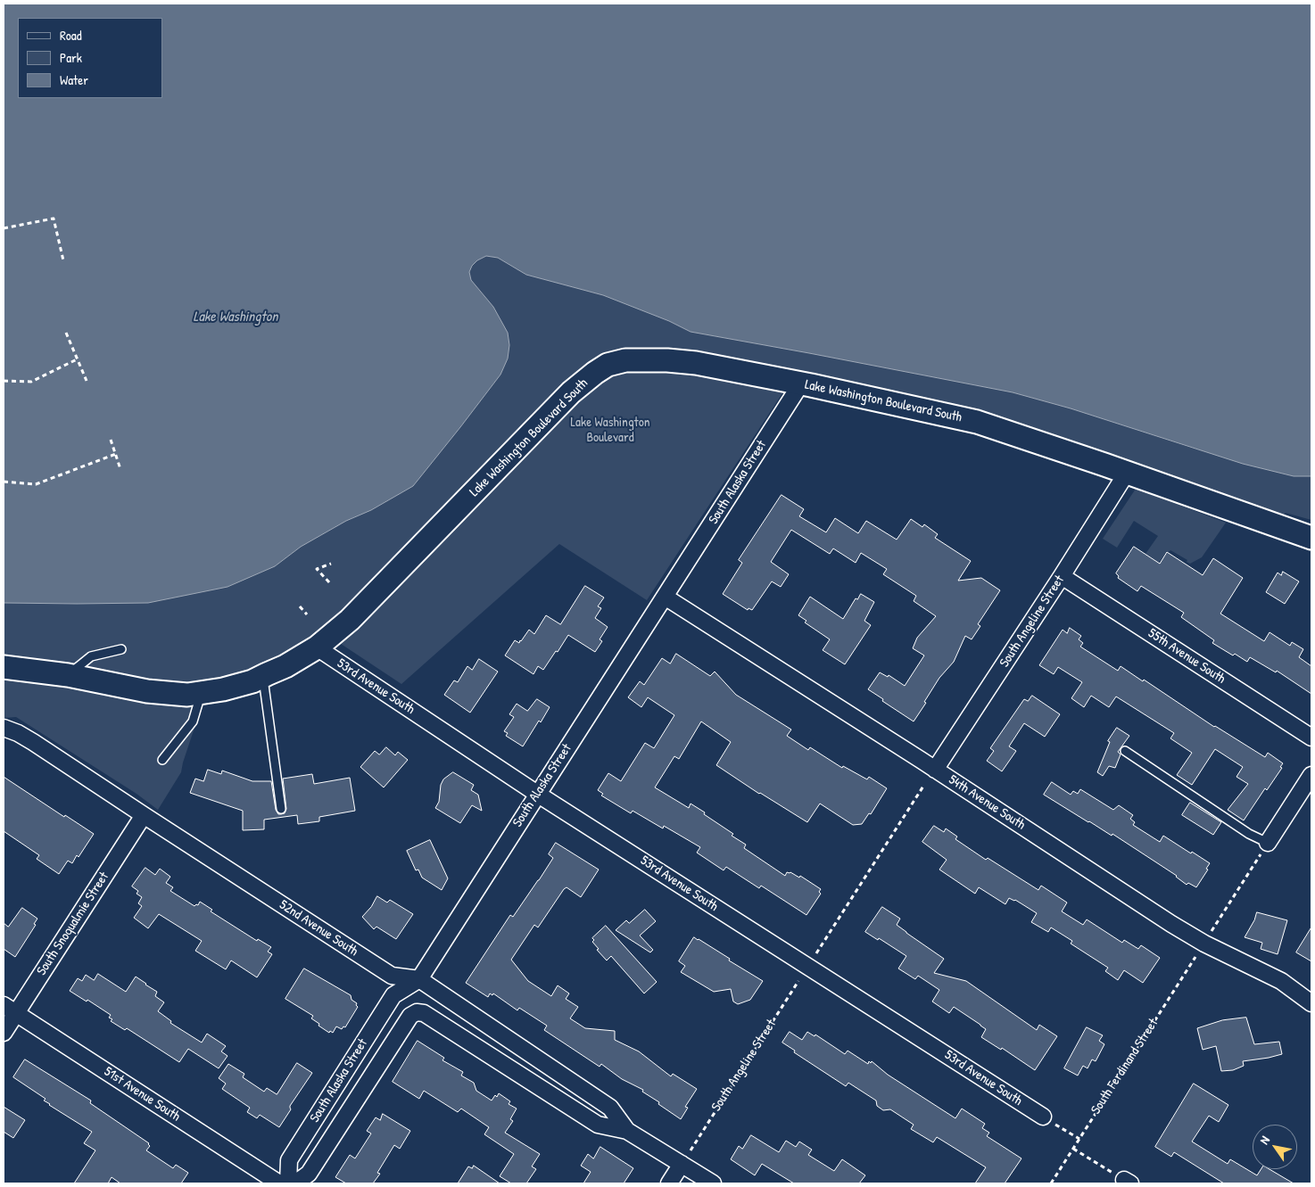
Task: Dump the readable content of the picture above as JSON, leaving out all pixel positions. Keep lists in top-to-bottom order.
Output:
{
  "streets": {
    "main road": ["Lake Washington Boulevard South"],
    "street": [
      "South Alaska Street",
      "South Angeline Street",
      "55th Avenue South",
      "53rd Avenue South",
      "54th Avenue South",
      "South Snoqualmie Street",
      "52nd Avenue South",
      "51st Avenue South"
    ],
    "path": ["South Ferdinand Street"]
  },
  "crossings": [
    ["Lake Washington Boulevard South", "South Alaska Street"],
    ["Lake Washington Boulevard South", "South Angeline Street"],
    ["Lake Washington Boulevard South", "53rd Avenue South"],
    ["South Alaska Street", "53rd Avenue South"],
    ["South Alaska Street", "54th Avenue South"],
    ["South Alaska Street", "52nd Avenue South"],
    ["South Angeline Street", "55th Avenue South"],
    ["South Angeline Street", "54th Avenue South"],
    ["South Snoqualmie Street", "52nd Avenue South"],
    ["South Snoqualmie Street", "51st Avenue South"]
  ],
  "water": ["Lake Washington"],
  "parks": ["Lake Washington Boulevard"],
  "legend": ["Road", "Park", "Water"],
  "north": "top left"
}
